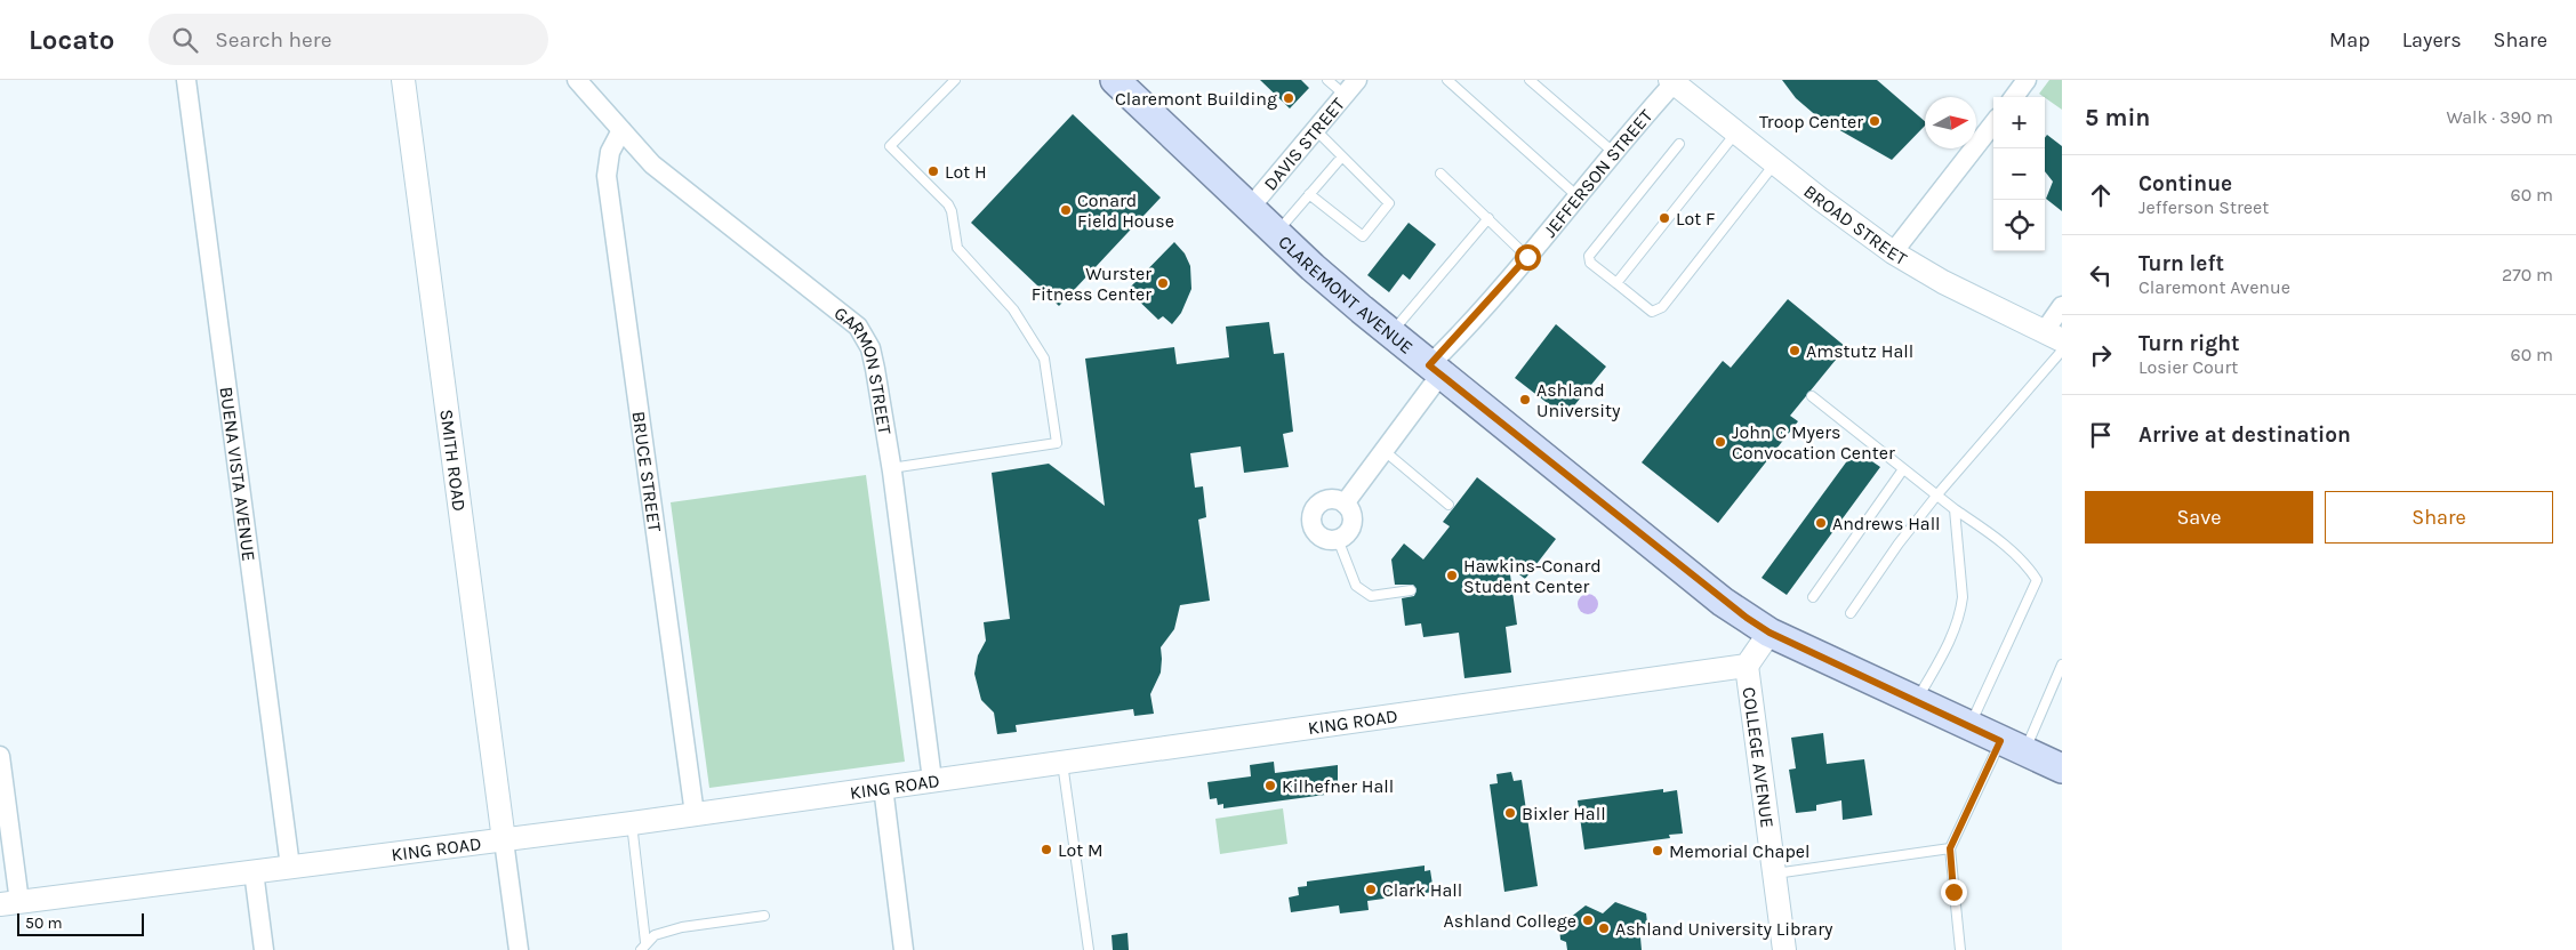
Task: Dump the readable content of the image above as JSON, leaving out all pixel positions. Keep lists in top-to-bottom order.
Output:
{
  "streets": {
    "main road": ["CLAREMONT AVENUE"],
    "street": [
      "DAVIS STREET",
      "JEFFERSON STREET",
      "BROAD STREET",
      "GARMON STREET",
      "SMITH ROAD",
      "BRUCE STREET",
      "BUENA VISTA AVENUE",
      "KING ROAD",
      "COLLEGE AVENUE"
    ]
  },
  "crossings": [
    ["DAVIS STREET", "CLAREMONT AVENUE"],
    ["JEFFERSON STREET", "BROAD STREET"],
    ["JEFFERSON STREET", "CLAREMONT AVENUE"],
    ["GARMON STREET", "BRUCE STREET"],
    ["GARMON STREET", "KING ROAD"],
    ["SMITH ROAD", "KING ROAD"],
    ["BRUCE STREET", "KING ROAD"],
    ["BUENA VISTA AVENUE", "KING ROAD"],
    ["KING ROAD", "COLLEGE AVENUE"]
  ],
  "places": [
    "Claremont Building",
    "Troop Center",
    "Lot H",
    "Conard Field House",
    "Lot F",
    "Wurster Fitness Center",
    "Amstutz Hall",
    "Ashland University",
    "John C Myers Convocation Center",
    "Andrews Hall",
    "Hawkins-Conard Student Center",
    "Kilhefner Hall",
    "Bixler Hall",
    "Lot M",
    "Memorial Chapel",
    "Clark Hall",
    "Ashland College",
    "Ashland University Library"
  ],
  "scale_bar": "50 m",
  "north": "right",
  "page": {
    "header": "Locato",
    "search": "Search here",
    "nav": ["Map", "Layers", "Share"],
    "heading": ["5 min", "Walk · 390 m"],
    "map_buttons": ["+", "−"],
    "list": [
      ["Continue", "Jefferson Street", "60 m"],
      ["Turn left", "Claremont Avenue", "270 m"],
      ["Turn right", "Losier Court", "60 m"],
      "Arrive at destination"
    ],
    "buttons": ["Save", "Share"],
    "scale": "50 m"
  }
}
